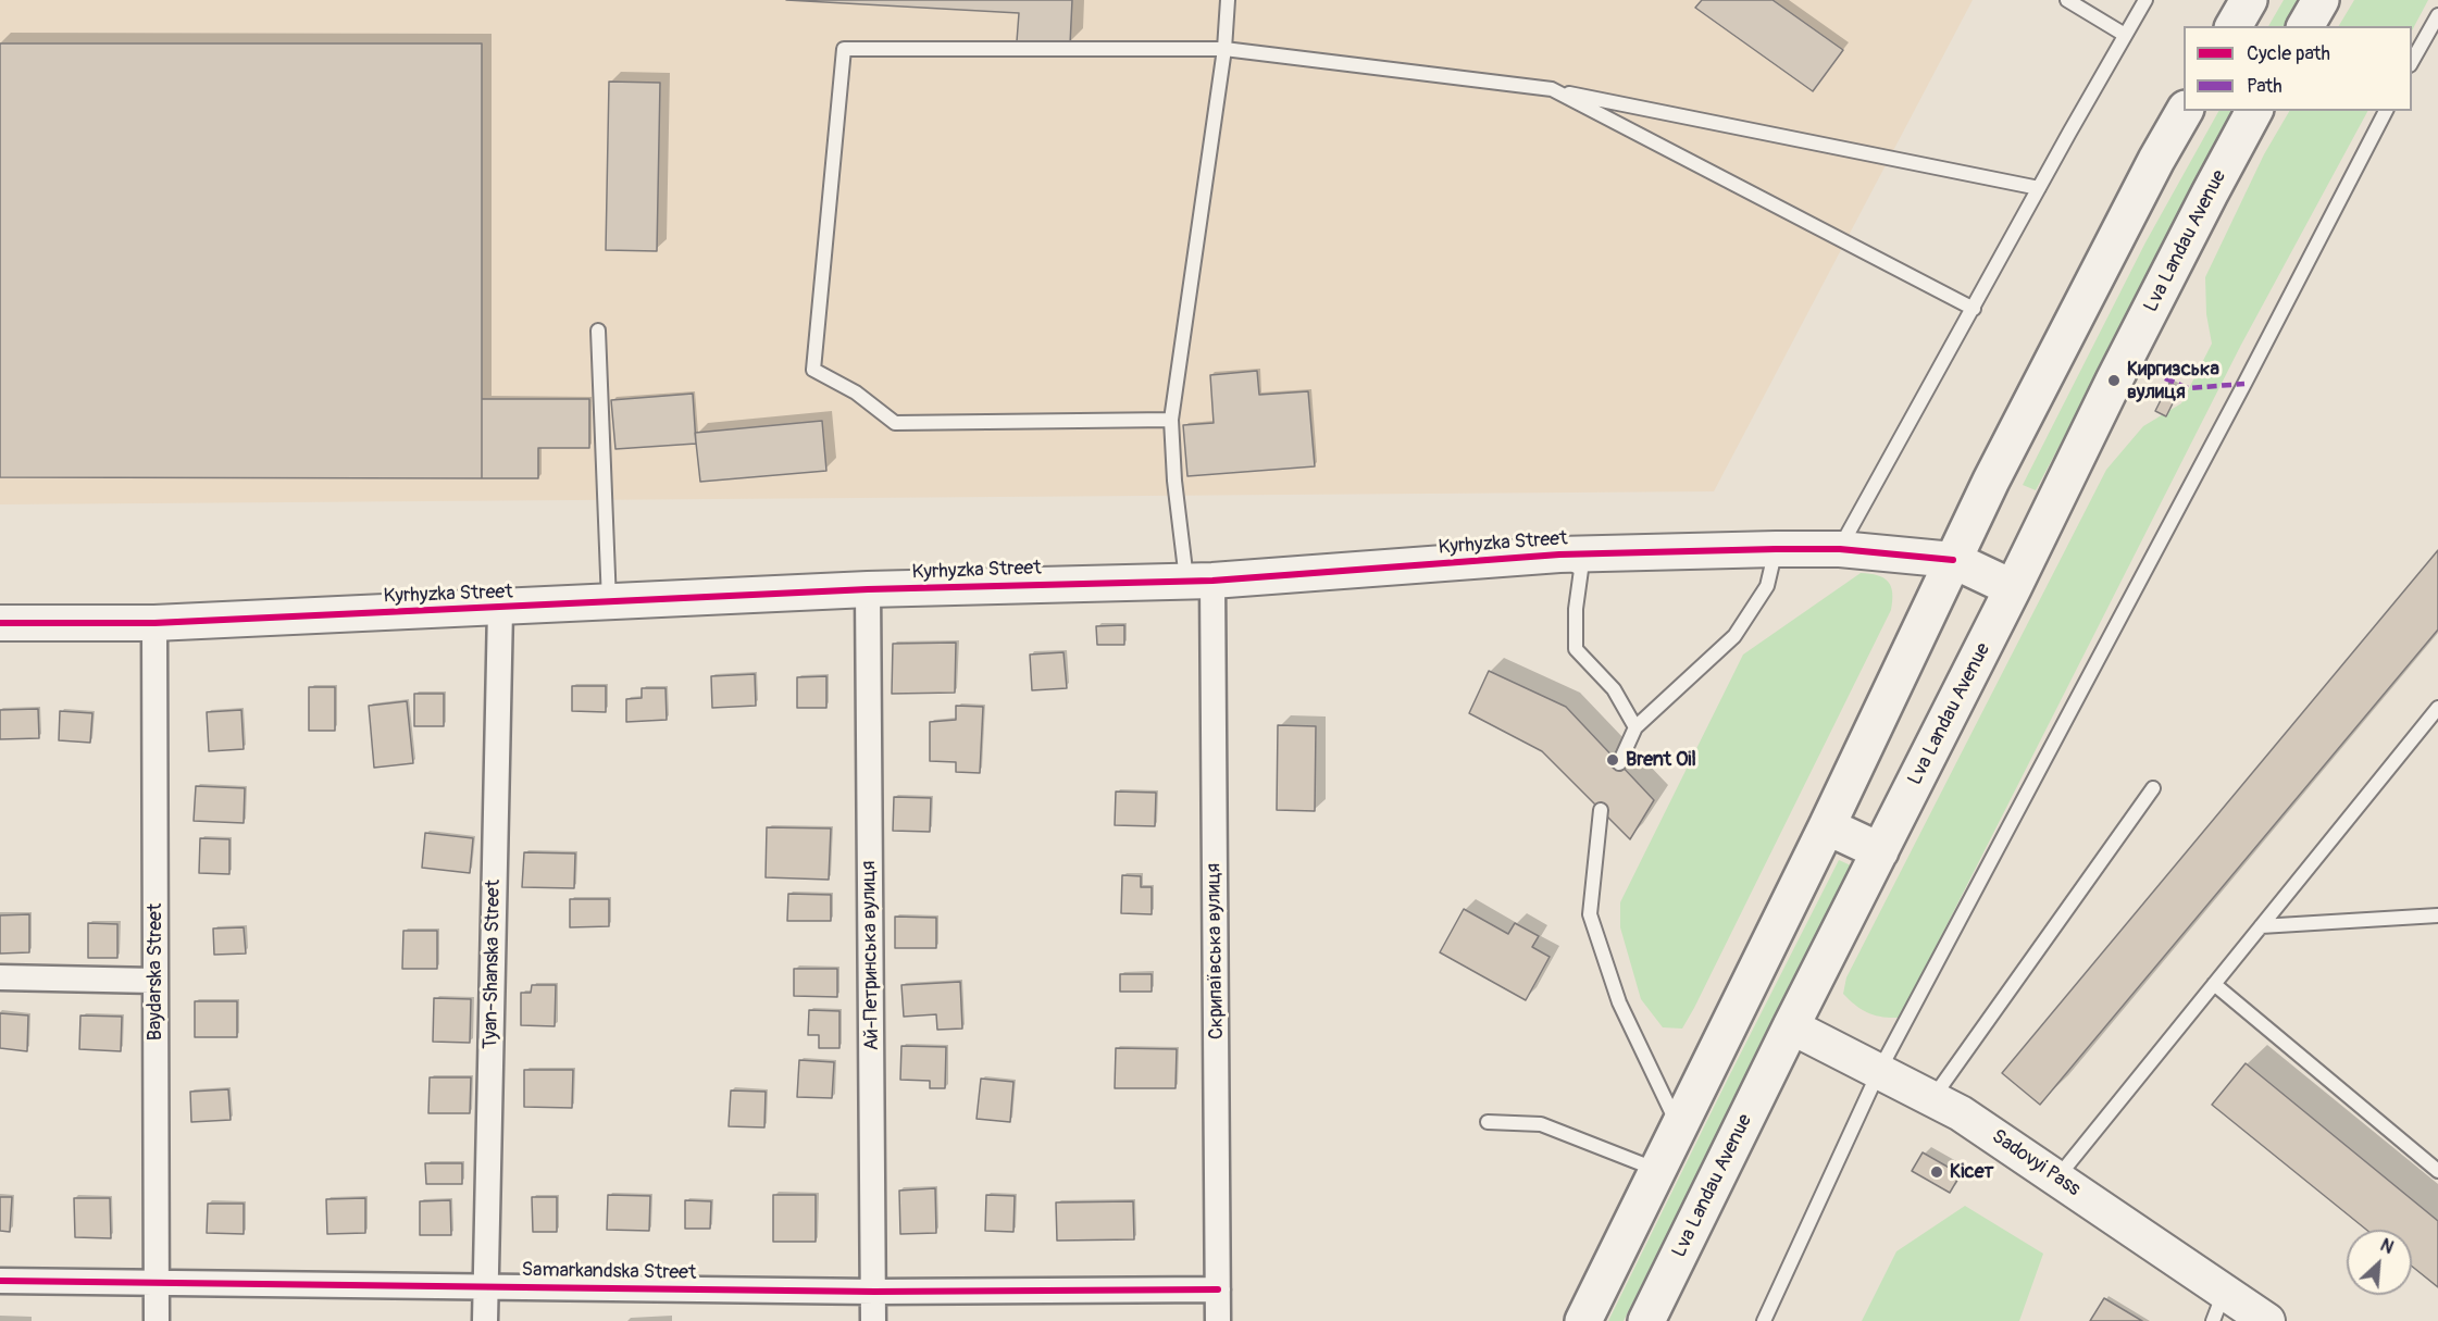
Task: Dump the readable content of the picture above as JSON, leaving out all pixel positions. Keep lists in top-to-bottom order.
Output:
{
  "streets": {
    "main road": ["Lva Landau Avenue"],
    "street": [
      "Kyrhyzka Street",
      "Скрипаївська вулиця",
      "Ай-Петринська вулиця",
      "Tyan-Shanska Street",
      "Baydarska Street",
      "Sadovyi Pass",
      "Samarkandska Street"
    ]
  },
  "crossings": [
    ["Lva Landau Avenue", "Sadovyi Pass"],
    ["Kyrhyzka Street", "Скрипаївська вулиця"],
    ["Kyrhyzka Street", "Ай-Петринська вулиця"],
    ["Kyrhyzka Street", "Tyan-Shanska Street"],
    ["Kyrhyzka Street", "Baydarska Street"],
    ["Скрипаївська вулиця", "Samarkandska Street"],
    ["Ай-Петринська вулиця", "Samarkandska Street"],
    ["Tyan-Shanska Street", "Samarkandska Street"],
    ["Baydarska Street", "Samarkandska Street"]
  ],
  "places": ["Киргизська вулиця", "Brent Oil", "Кісет"],
  "legend": ["Cycle path", "Path"],
  "north": "top right"
}
